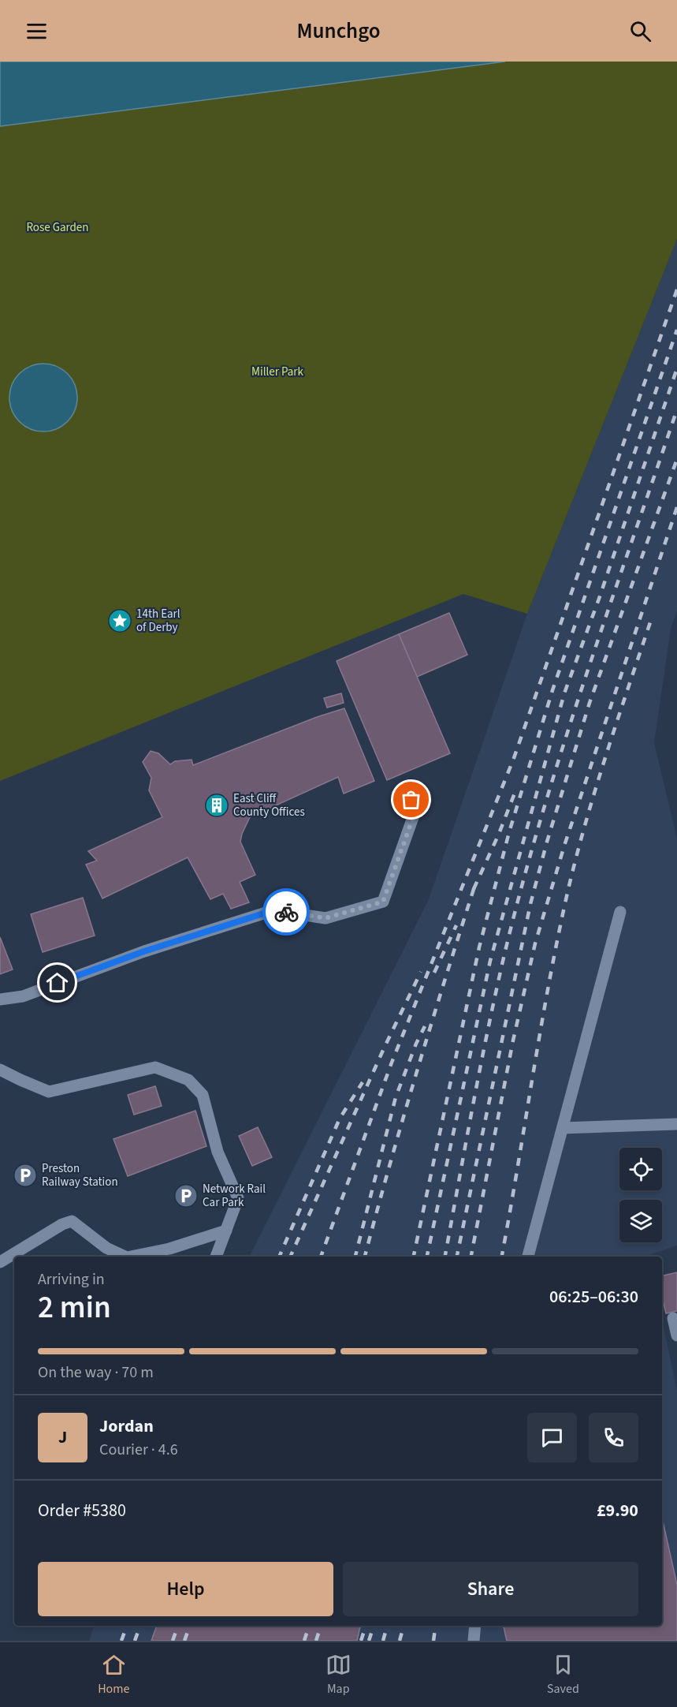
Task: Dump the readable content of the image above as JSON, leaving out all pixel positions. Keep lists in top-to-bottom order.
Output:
{
  "parks": ["Rose Garden", "Miller Park"],
  "places": {
    "place": ["14th Earl of Derby"],
    "building": ["East Cliff County Offices"],
    "parking": ["Preston Railway Station", "Network Rail Car Park"]
  },
  "page": {
    "header": "Munchgo",
    "heading": ["2 min", "Arriving in", "06:25–06:30"],
    "panel": [
      "Jordan",
      "Courier · 4.6",
      "Order #5380",
      "£9.90"
    ],
    "bar": "On the way · 70 m",
    "round": "J",
    "buttons": ["Help", "Share"],
    "tabs": ["Home", "Map", "Saved"]
  }
}
